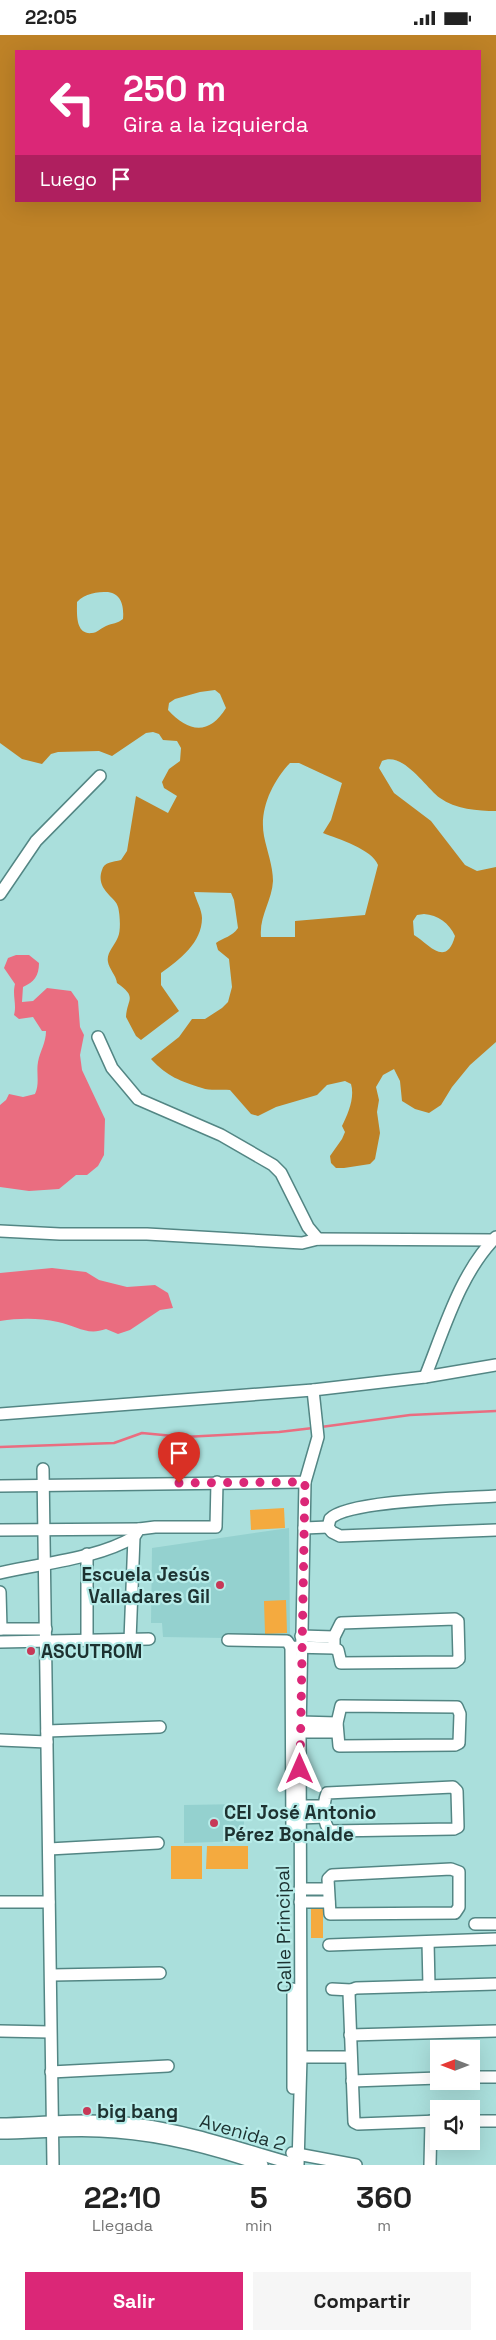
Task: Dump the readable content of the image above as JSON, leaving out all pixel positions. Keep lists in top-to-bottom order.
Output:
{
  "streets": {
    "street": ["Calle Principal", "Avenida 2"]
  },
  "crossings": [
    ["Calle Principal", "Avenida 2"]
  ],
  "places": [
    "Escuela Jesús Valladares Gil",
    "ASCUTROM",
    "CEI José Antonio Pérez Bonalde",
    "big bang"
  ],
  "north": "left",
  "page": {
    "status": "22:05",
    "turn": ["250 m", "Gira a la izquierda"],
    "then": "Luego",
    "eta": [
      "22:10",
      "Llegada",
      "5",
      "min",
      "360",
      "m"
    ],
    "buttons": ["Salir", "Compartir"]
  }
}
